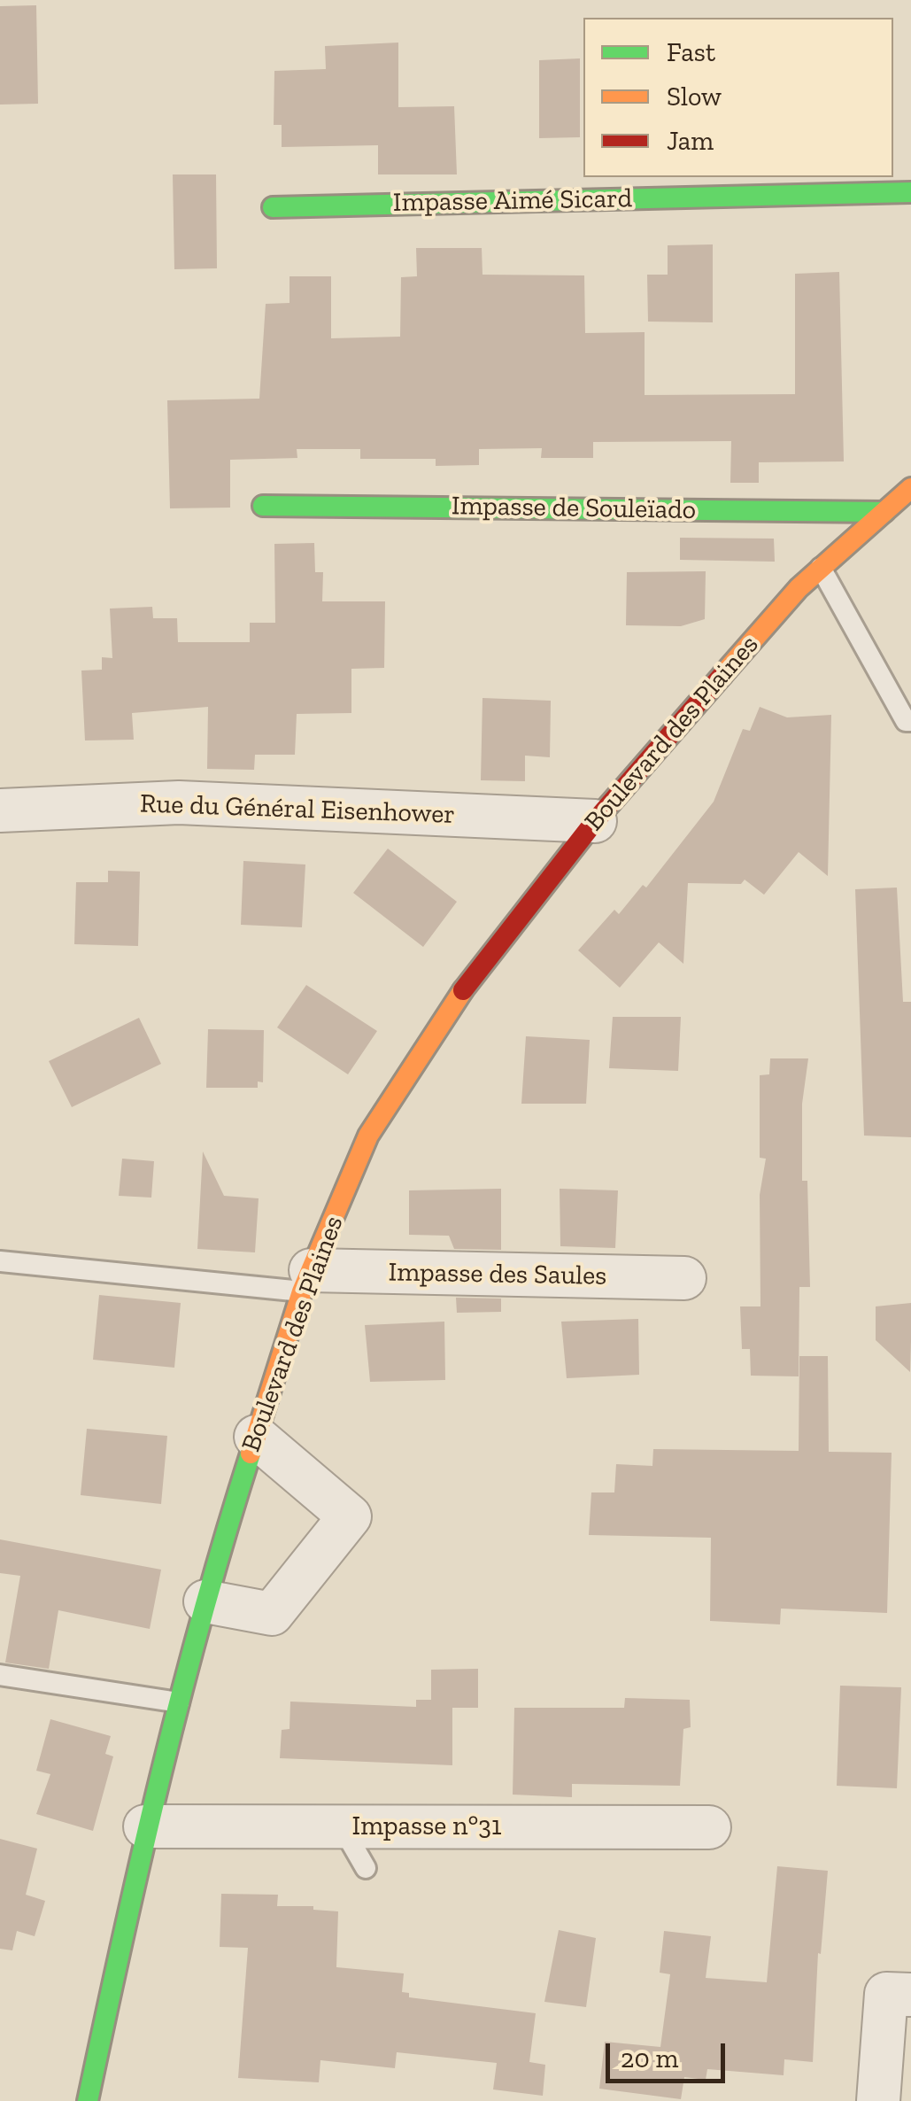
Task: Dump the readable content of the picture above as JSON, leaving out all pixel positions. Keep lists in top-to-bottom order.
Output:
{
  "streets": {
    "street": [
      "Impasse Aimé Sicard",
      "Impasse de Souleïado",
      "Boulevard des Plaines",
      "Rue du Général Eisenhower",
      "Impasse des Saules",
      "Impasse n°31"
    ]
  },
  "crossings": [
    ["Impasse de Souleïado", "Boulevard des Plaines"],
    ["Boulevard des Plaines", "Rue du Général Eisenhower"],
    ["Boulevard des Plaines", "Impasse des Saules"],
    ["Boulevard des Plaines", "Impasse n°31"]
  ],
  "legend": ["Fast", "Slow", "Jam"],
  "scale_bar": "20 m"
}
